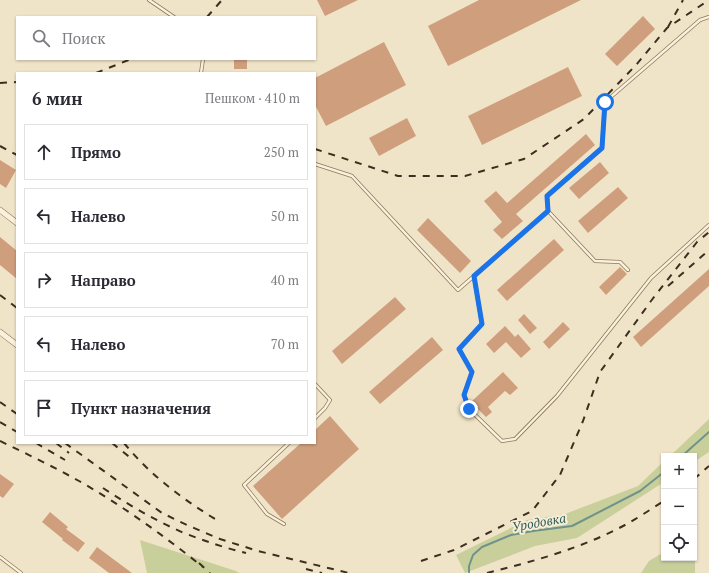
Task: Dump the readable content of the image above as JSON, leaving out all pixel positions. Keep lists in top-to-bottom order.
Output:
{
  "water": ["Уродовка"],
  "page": {
    "search": "Поиск",
    "heading": ["6 мин", "Пешком · 410 m"],
    "list": [
      ["Прямо", "250 m"],
      ["Налево", "50 m"],
      ["Направо", "40 m"],
      ["Налево", "70 m"],
      "Пункт назначения"
    ],
    "map_buttons": ["+", "−"]
  }
}
